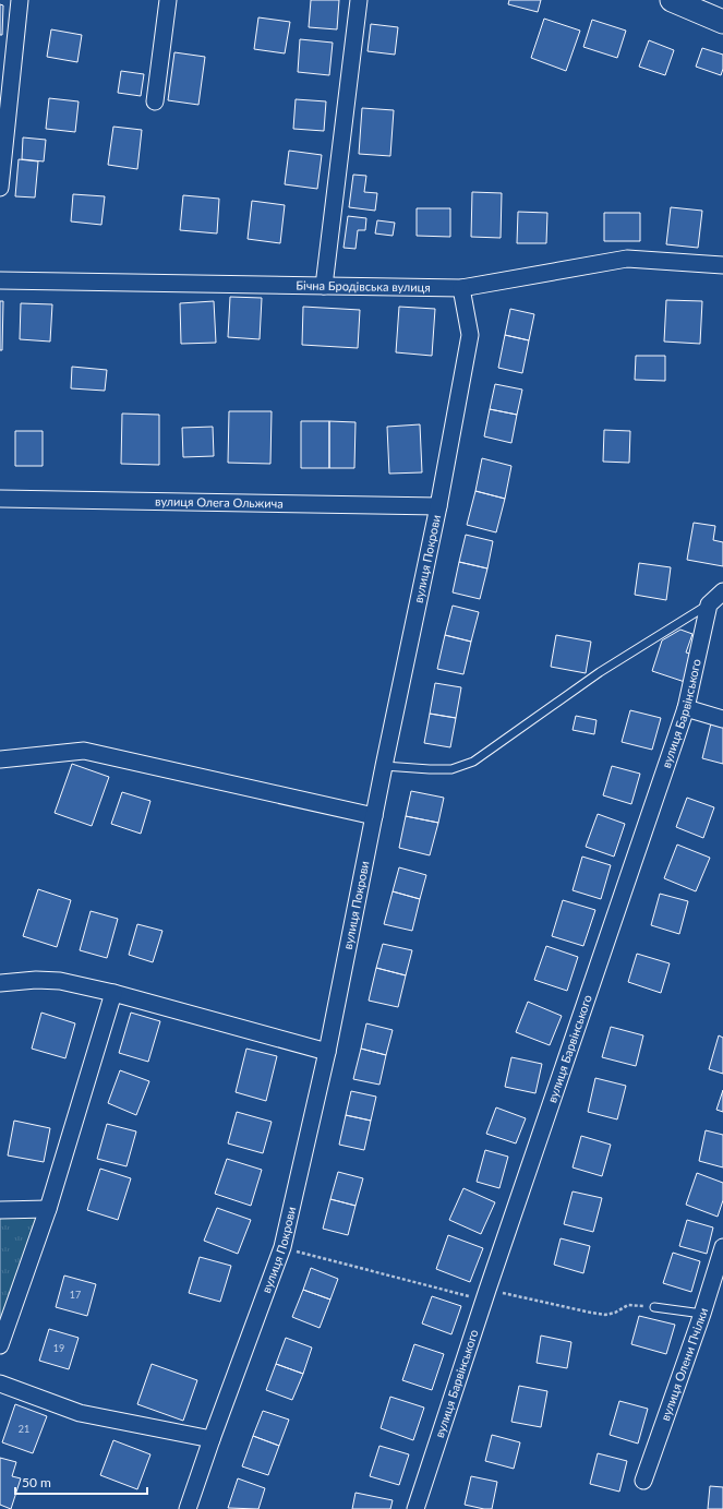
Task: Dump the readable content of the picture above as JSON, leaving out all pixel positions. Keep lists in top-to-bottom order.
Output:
{
  "streets": {
    "street": [
      "Бічна Бродівська вулиця",
      "вулиця Олега Ольжича",
      "вулиця Покрови",
      "вулиця Барвінського",
      "вулиця Олени Пчілки"
    ]
  },
  "crossings": [
    ["Бічна Бродівська вулиця", "вулиця Покрови"],
    ["вулиця Олега Ольжича", "вулиця Покрови"]
  ],
  "house_numbers": ["17", "19", "21"],
  "scale_bar": "50 m"
}
